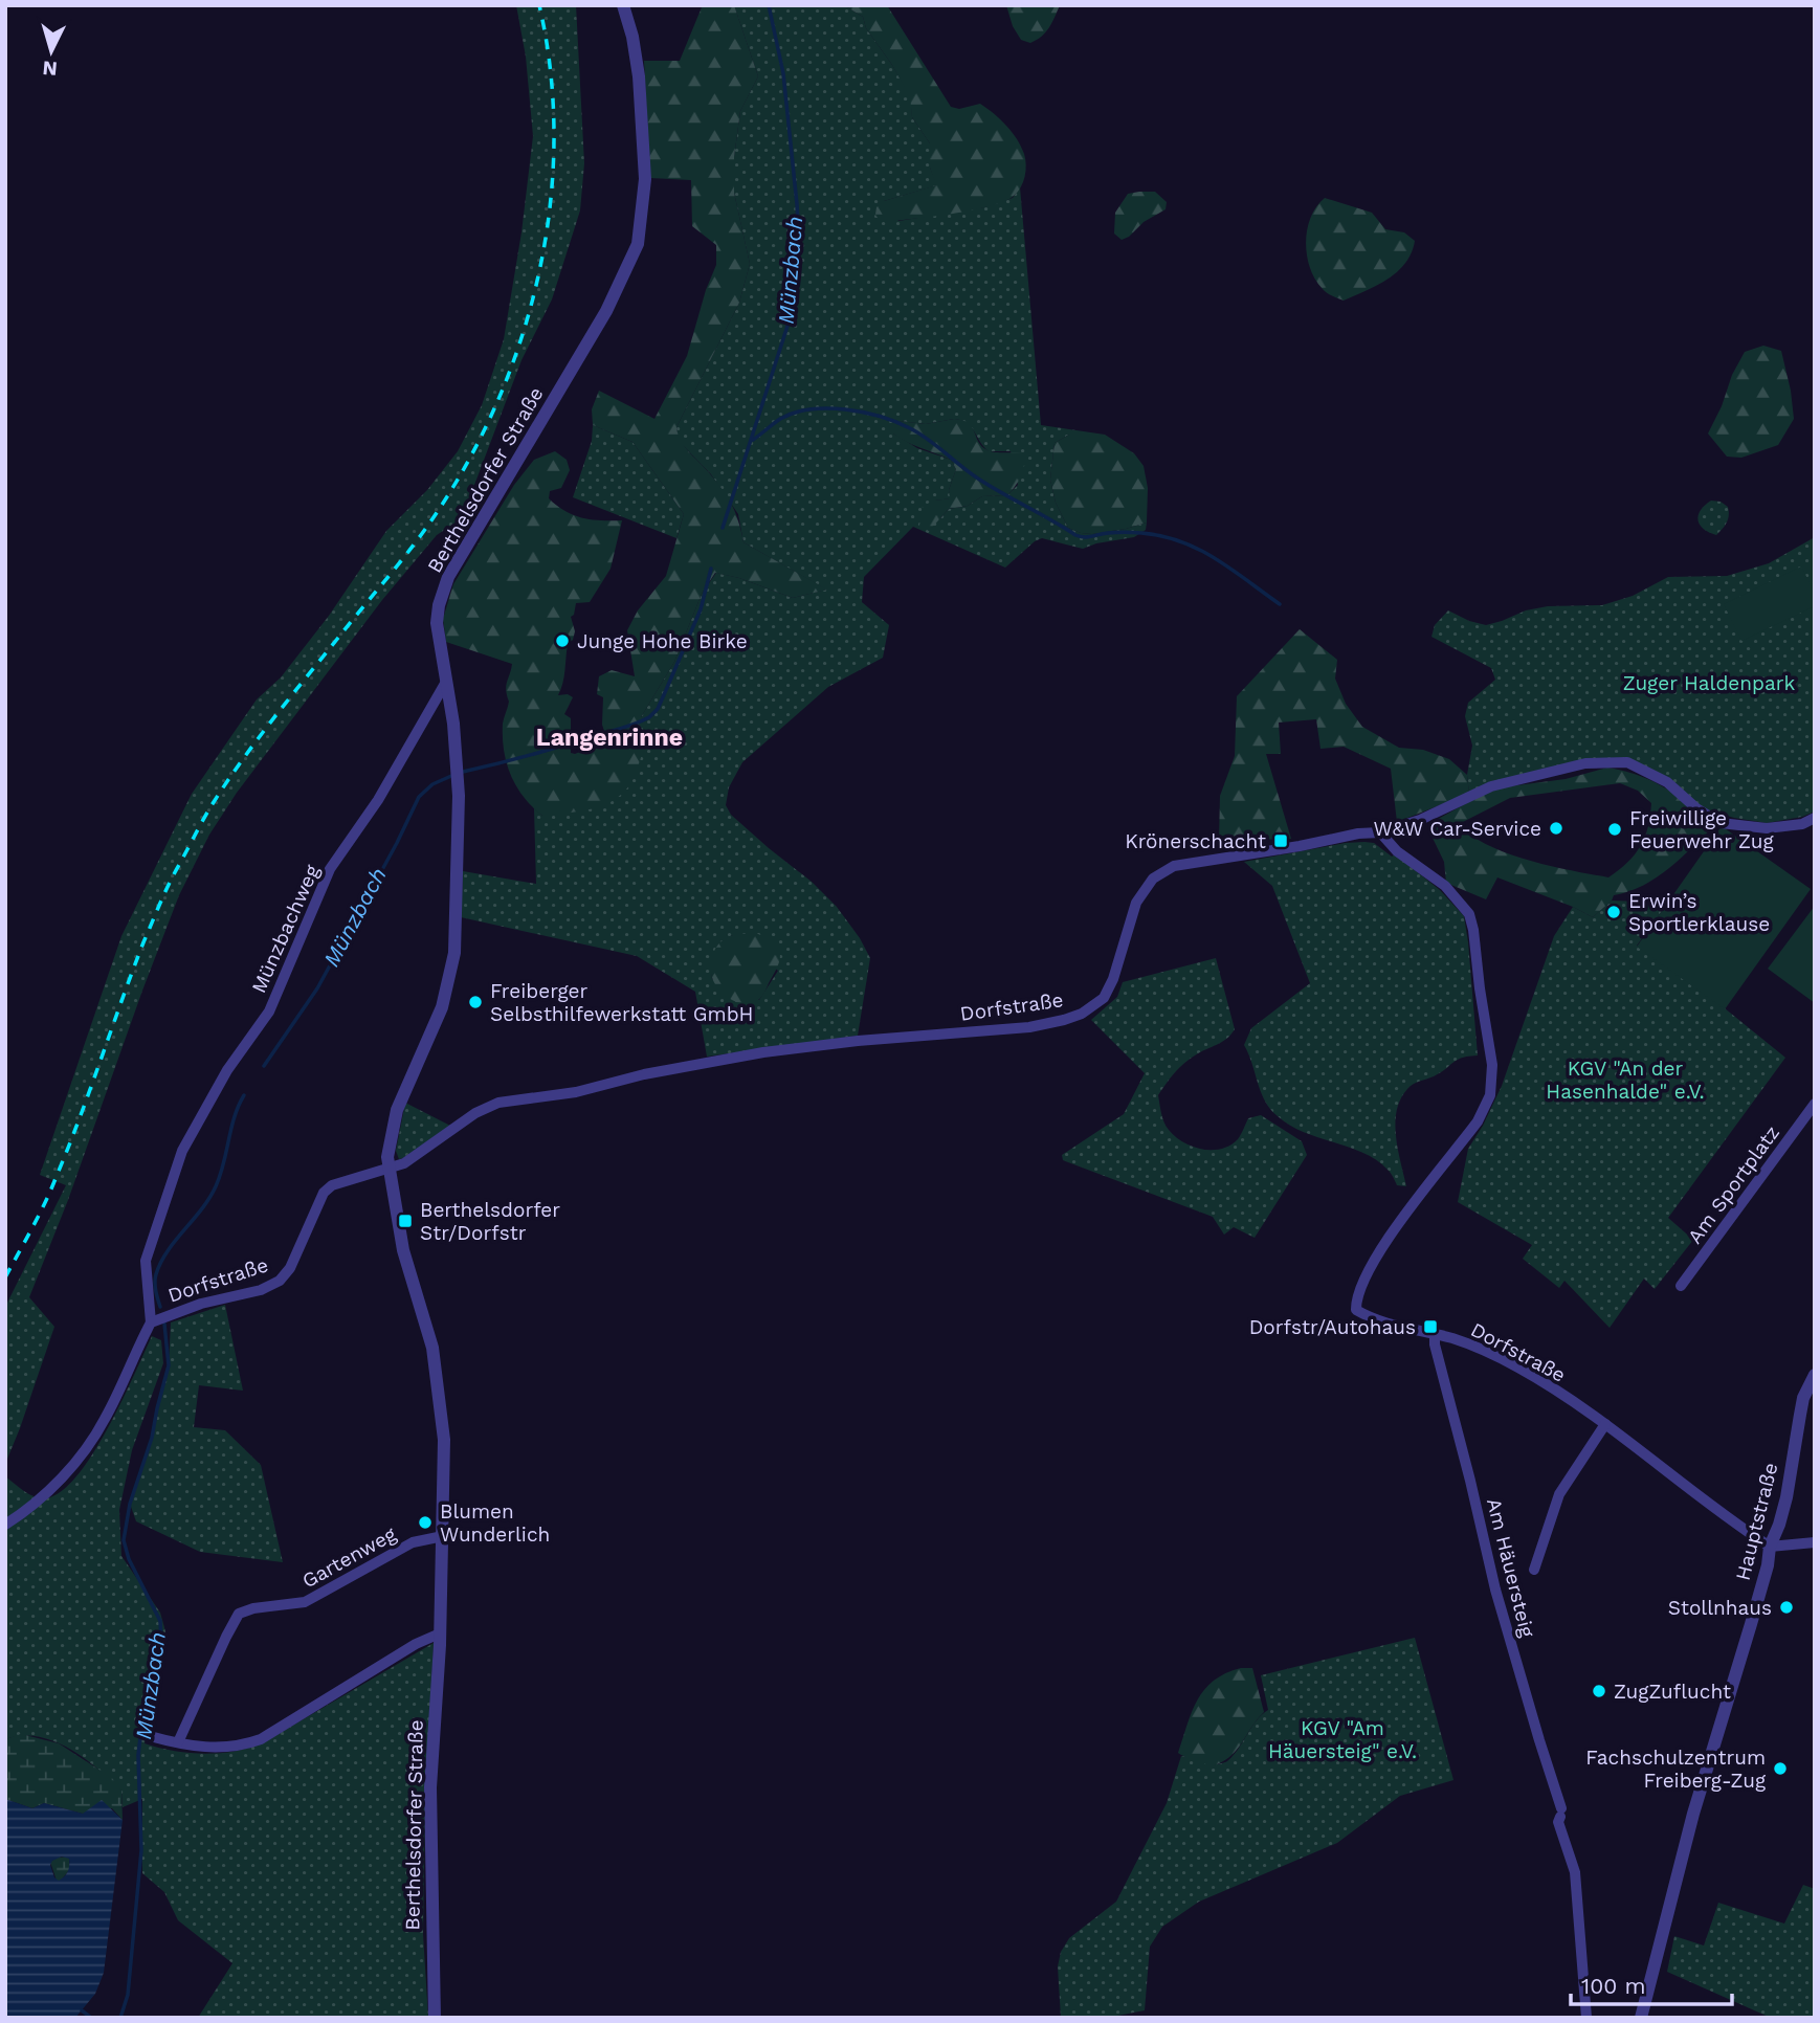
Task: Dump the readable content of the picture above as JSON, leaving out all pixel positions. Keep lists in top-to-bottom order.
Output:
{
  "streets": {
    "street": [
      "Berthelsdorfer Straße",
      "Münzbachweg",
      "Dorfstraße",
      "Am Sportplatz",
      "Hauptstraße",
      "Gartenweg",
      "Am Häuersteig"
    ]
  },
  "crossings": [
    ["Berthelsdorfer Straße", "Münzbachweg"],
    ["Berthelsdorfer Straße", "Dorfstraße"],
    ["Berthelsdorfer Straße", "Gartenweg"],
    ["Münzbachweg", "Dorfstraße"],
    ["Dorfstraße", "Hauptstraße"],
    ["Dorfstraße", "Am Häuersteig"]
  ],
  "districts": ["Langenrinne"],
  "water": ["Münzbach"],
  "parks": ["Zuger Haldenpark", "KGV \"An der Hasenhalde\" e.V.", "KGV \"Am Häuersteig\" e.V."],
  "places": {
    "other": [
      "Junge Hohe Birke",
      "W&W Car-Service",
      "Freiwillige Feuerwehr Zug",
      "Erwin’s Sportlerklause",
      "Freiberger Selbsthilfewerkstatt GmbH",
      "Blumen Wunderlich",
      "Stollnhaus",
      "ZugZuflucht",
      "Fachschulzentrum Freiberg-Zug"
    ],
    "transit": ["Krönerschacht", "Berthelsdorfer Str/Dorfstr", "Dorfstr/Autohaus"]
  },
  "scale_bar": "100 m",
  "north": "bottom"
}
